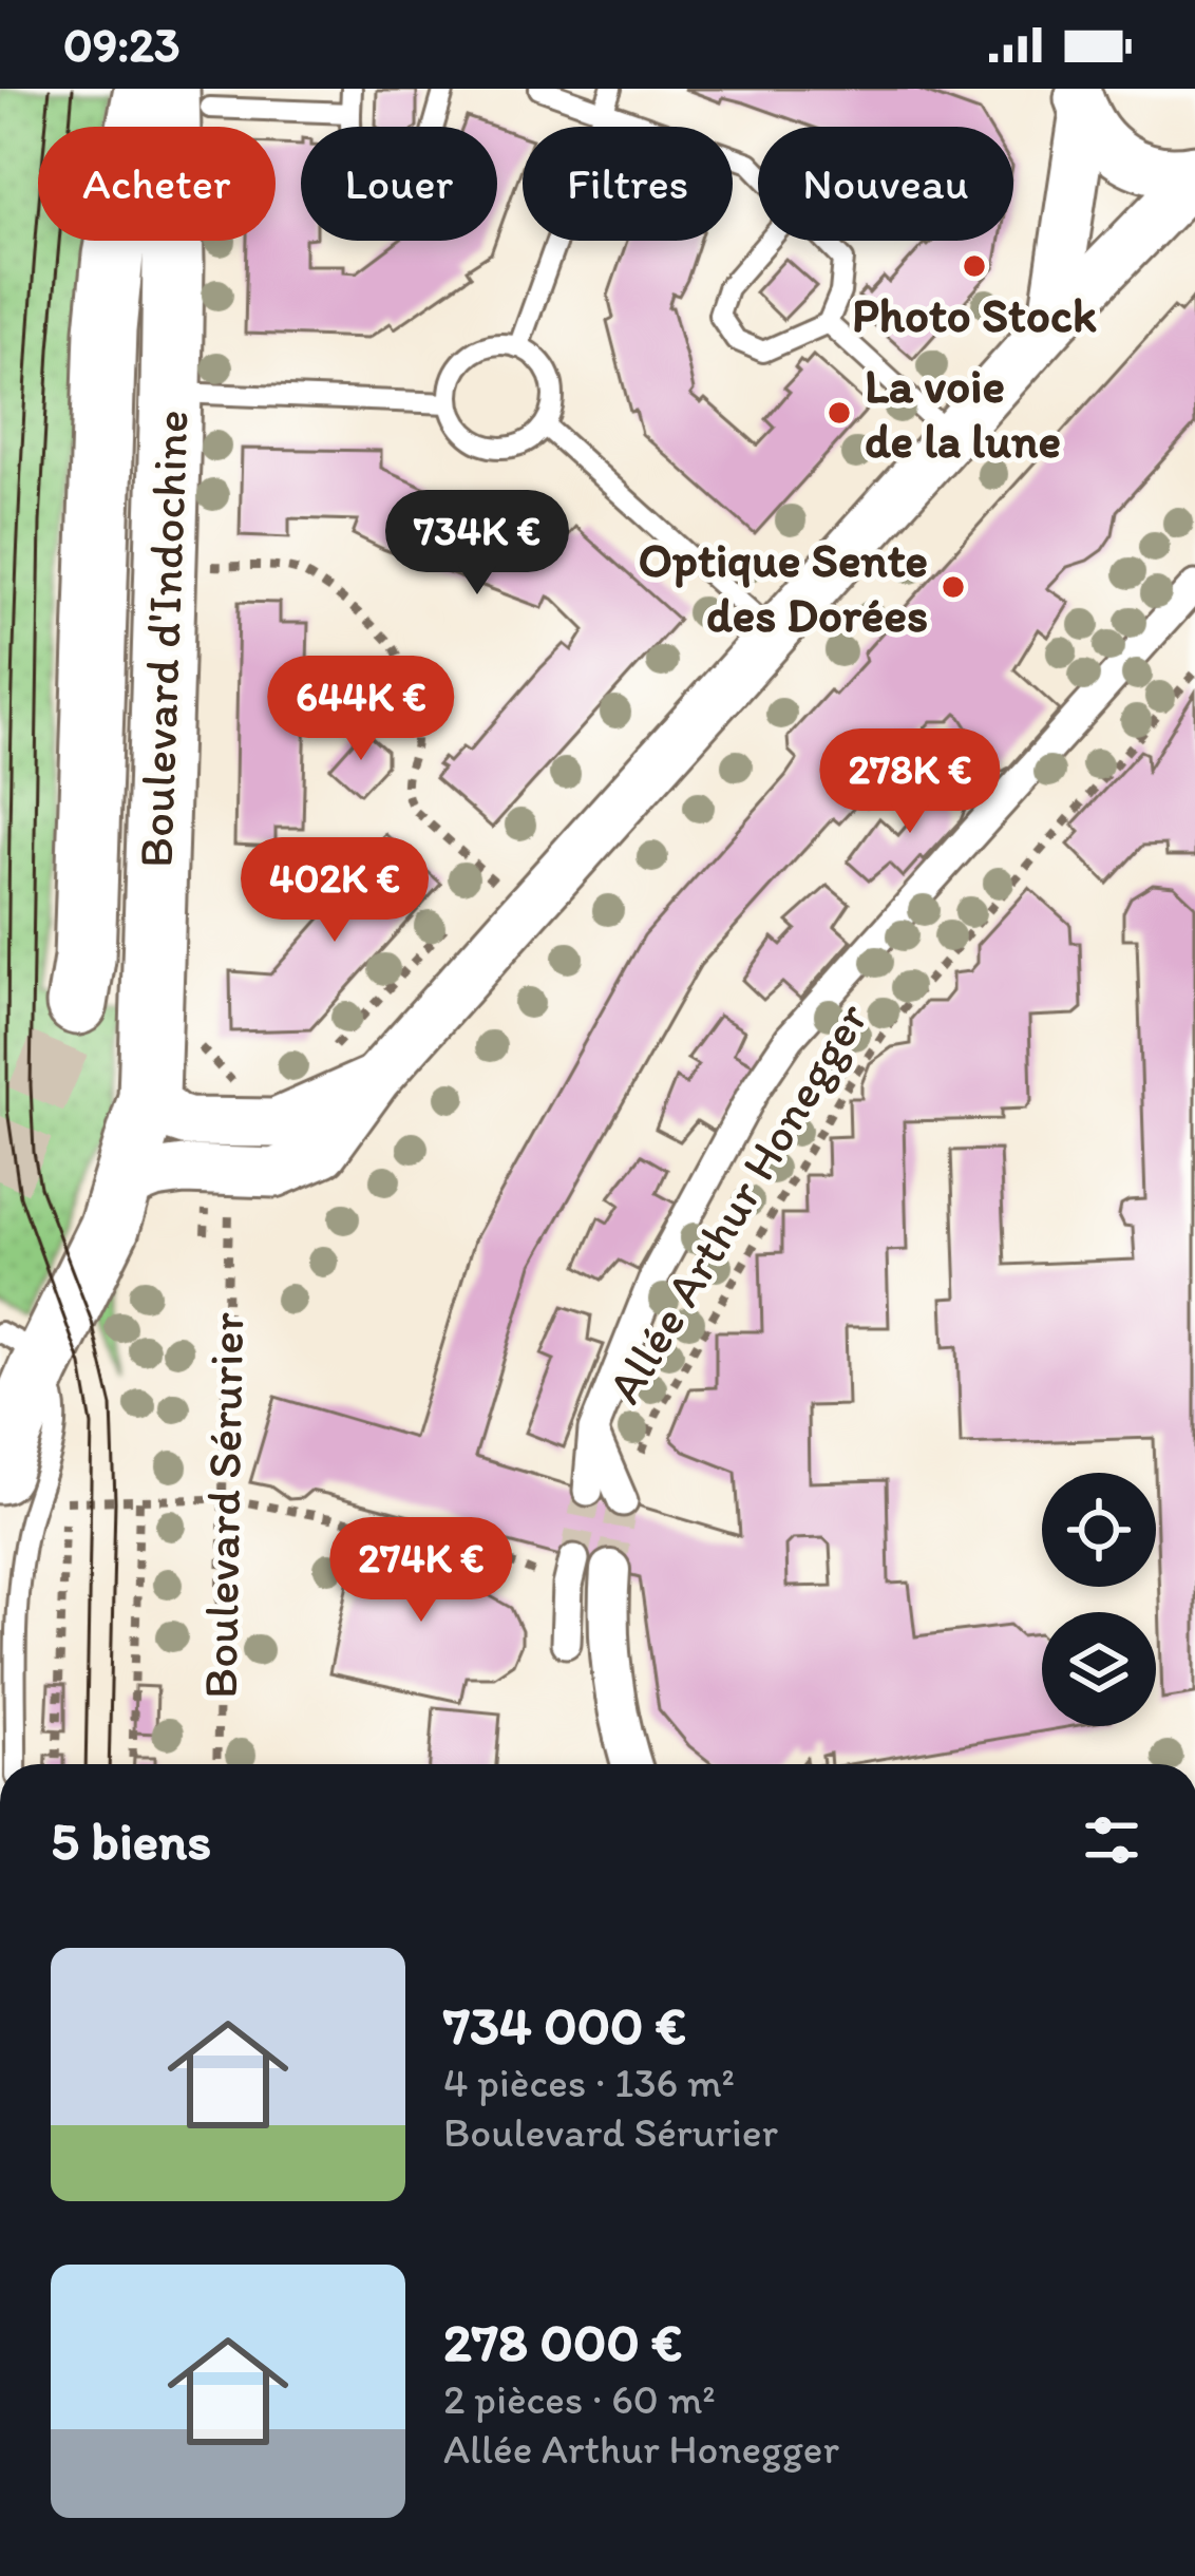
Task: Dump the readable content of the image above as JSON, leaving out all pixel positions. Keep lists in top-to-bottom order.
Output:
{
  "streets": {
    "main road": ["Boulevard d'Indochine"],
    "street": ["Allée Arthur Honegger"],
    "path": ["Boulevard Sérurier"]
  },
  "places": ["Photo Stock", "La voie de la lune", "Optique Sente des Dorées"],
  "page": {
    "status": "09:23",
    "chip": [
      "Acheter",
      "Louer",
      "Filtres",
      "Nouveau"
    ],
    "price": [
      "734K €",
      "644K €",
      "278K €",
      "402K €",
      "274K €"
    ],
    "heading": "5 biens",
    "list": [
      {
        "name": "734 000 €",
        "note": "4 pièces · 136 m² · Boulevard Sérurier"
      },
      {
        "name": "278 000 €",
        "note": "2 pièces · 60 m² · Allée Arthur Honegger"
      }
    ]
  }
}
